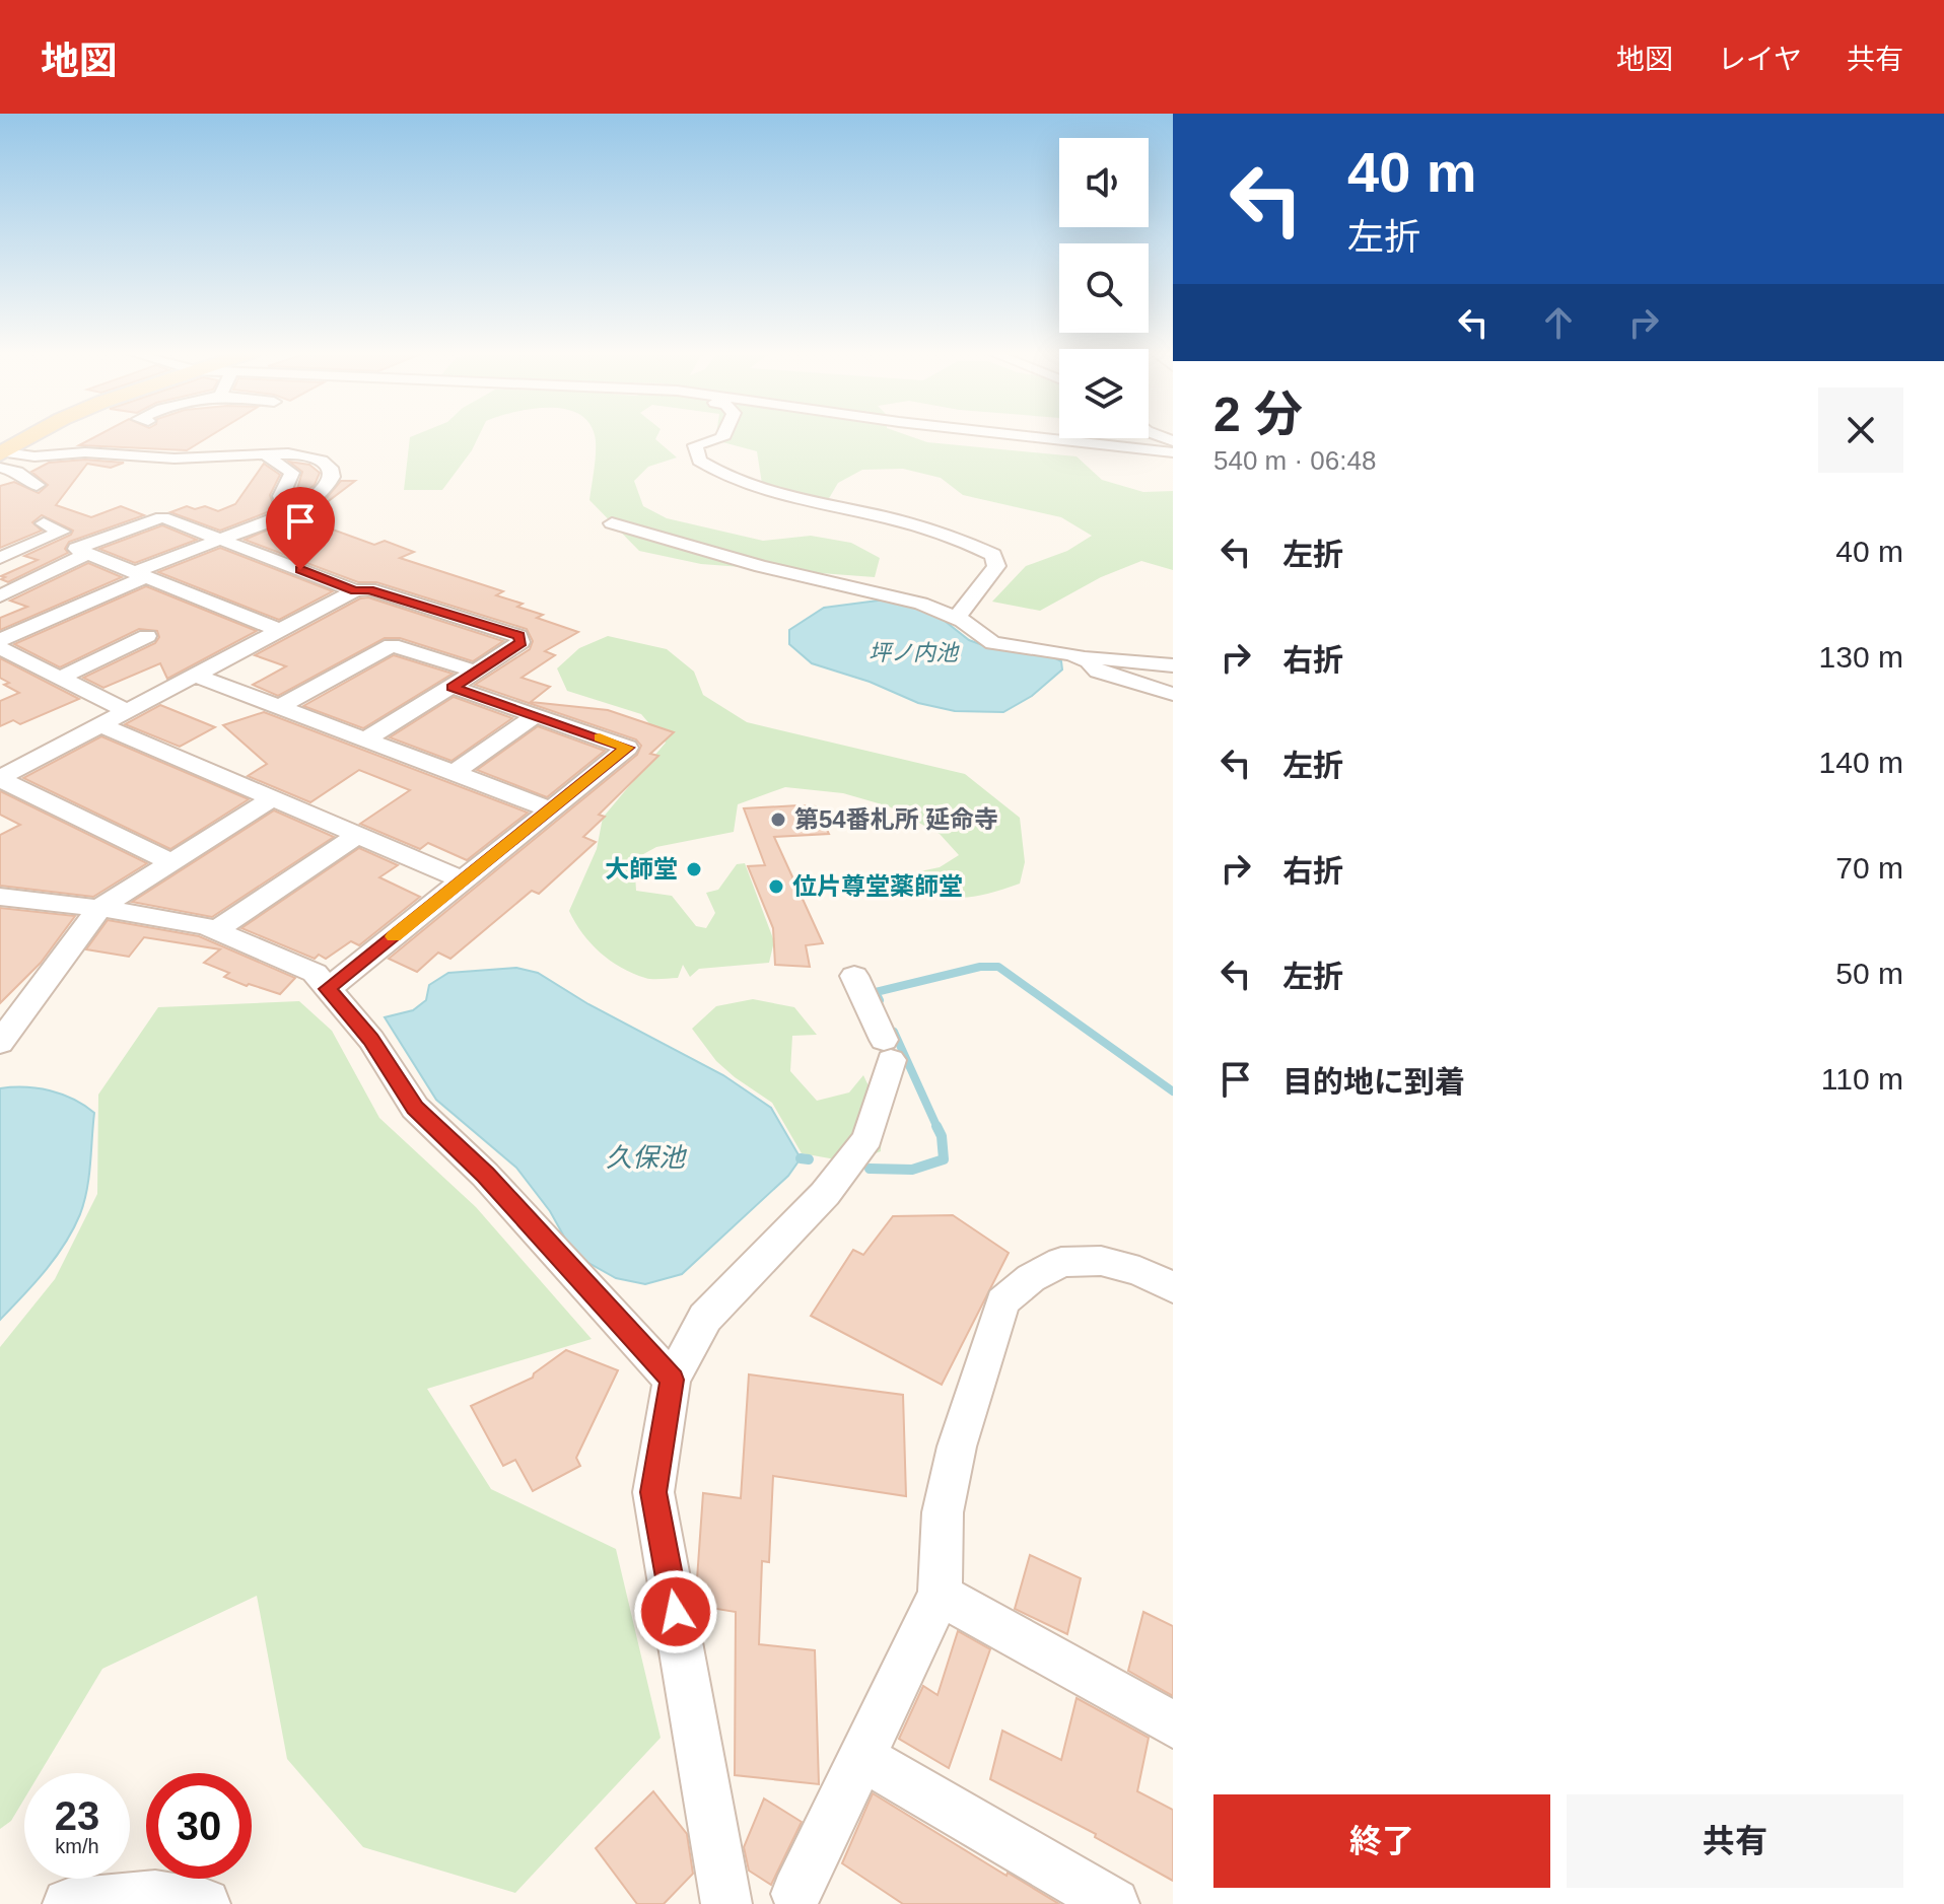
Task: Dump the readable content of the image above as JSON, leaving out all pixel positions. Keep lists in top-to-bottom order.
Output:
{
  "water": ["坪ノ内池", "久保池"],
  "places": ["第54番札所 延命寺", "大師堂", "位片尊堂薬師堂"],
  "page": {
    "header": "地図",
    "nav": ["地図", "レイヤ", "共有"],
    "turn": ["40 m", "左折"],
    "heading": ["2 分", "540 m · 06:48"],
    "list": [
      {
        "name": "左折",
        "value": "40 m"
      },
      {
        "name": "右折",
        "value": "130 m"
      },
      {
        "name": "左折",
        "value": "140 m"
      },
      {
        "name": "右折",
        "value": "70 m"
      },
      {
        "name": "左折",
        "value": "50 m"
      },
      {
        "name": "目的地に到着",
        "value": "110 m"
      }
    ],
    "speed": "23 km/h",
    "limit": "30",
    "buttons": ["終了", "共有"]
  }
}
